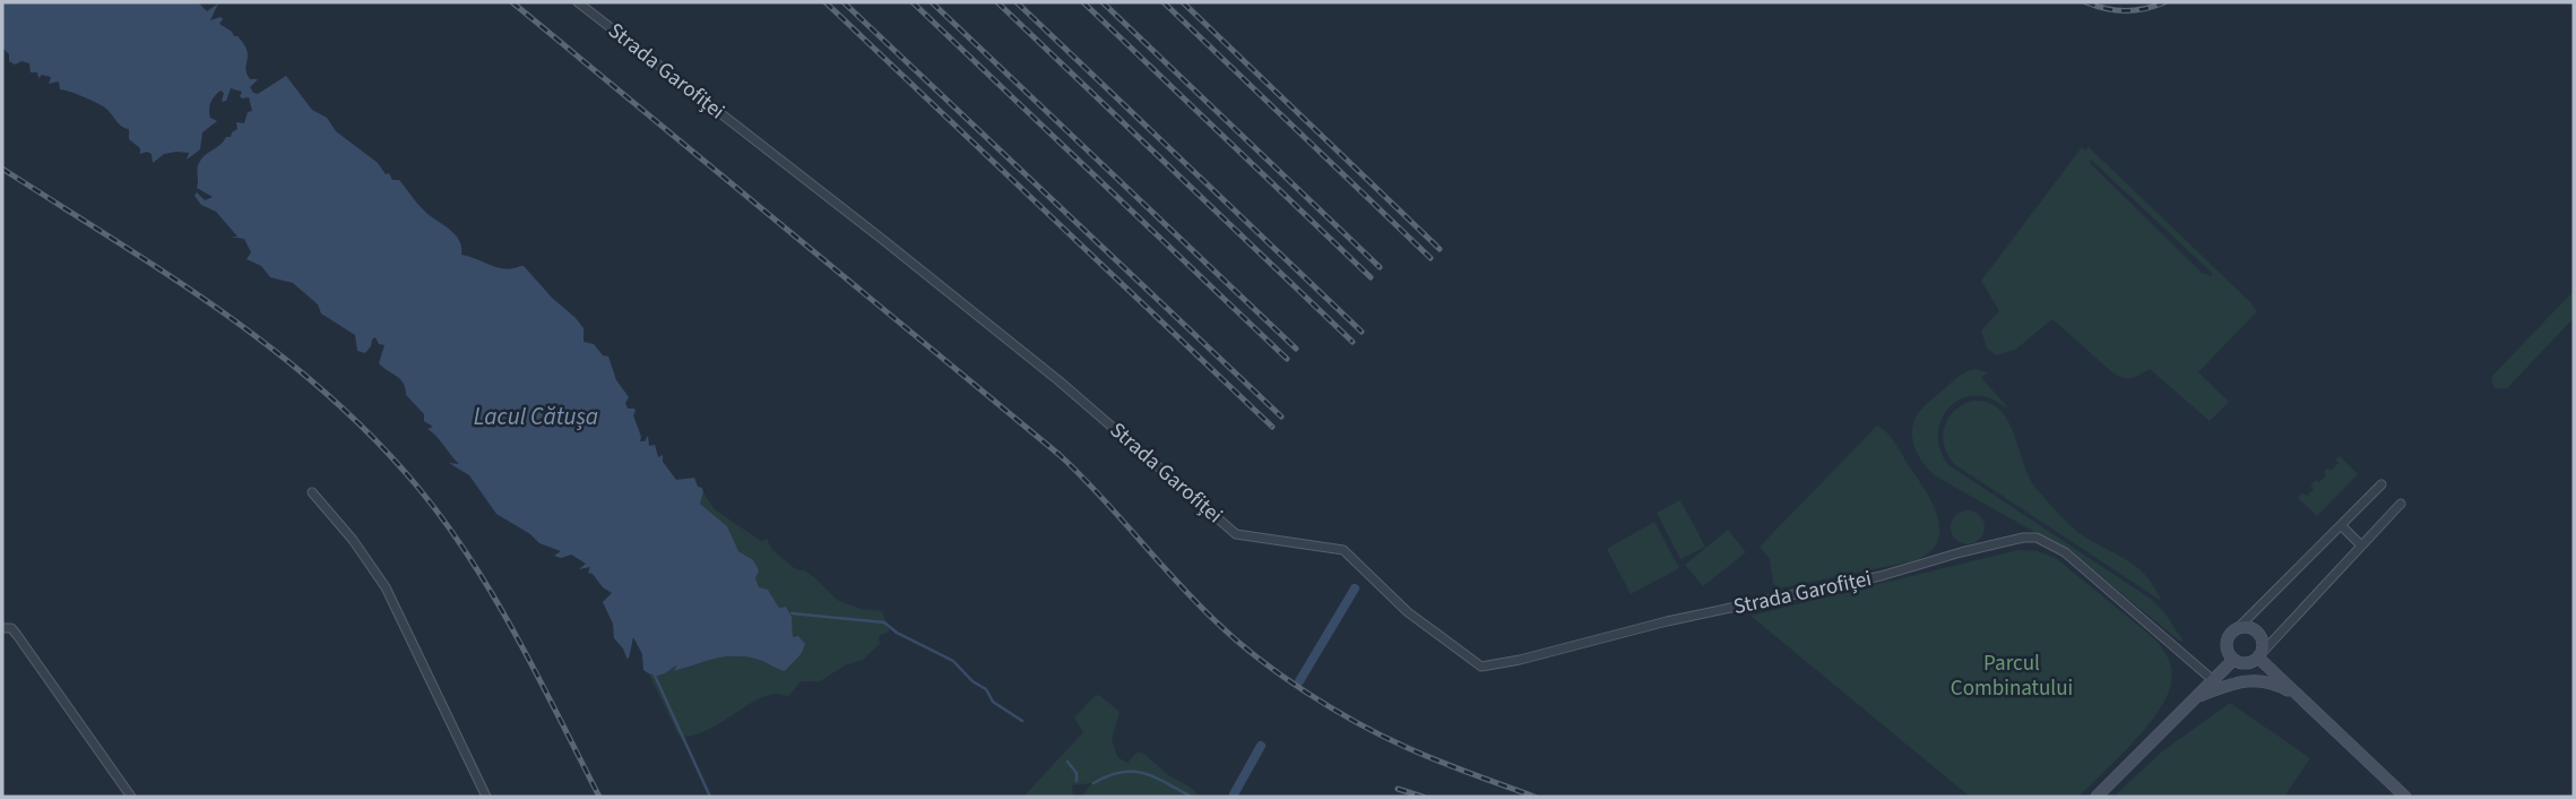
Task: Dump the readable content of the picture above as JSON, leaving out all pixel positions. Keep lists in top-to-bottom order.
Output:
{
  "streets": {
    "street": ["Strada Garofiței"]
  },
  "water": ["Lacul Cătușa"],
  "parks": ["Parcul Combinatului"]
}
